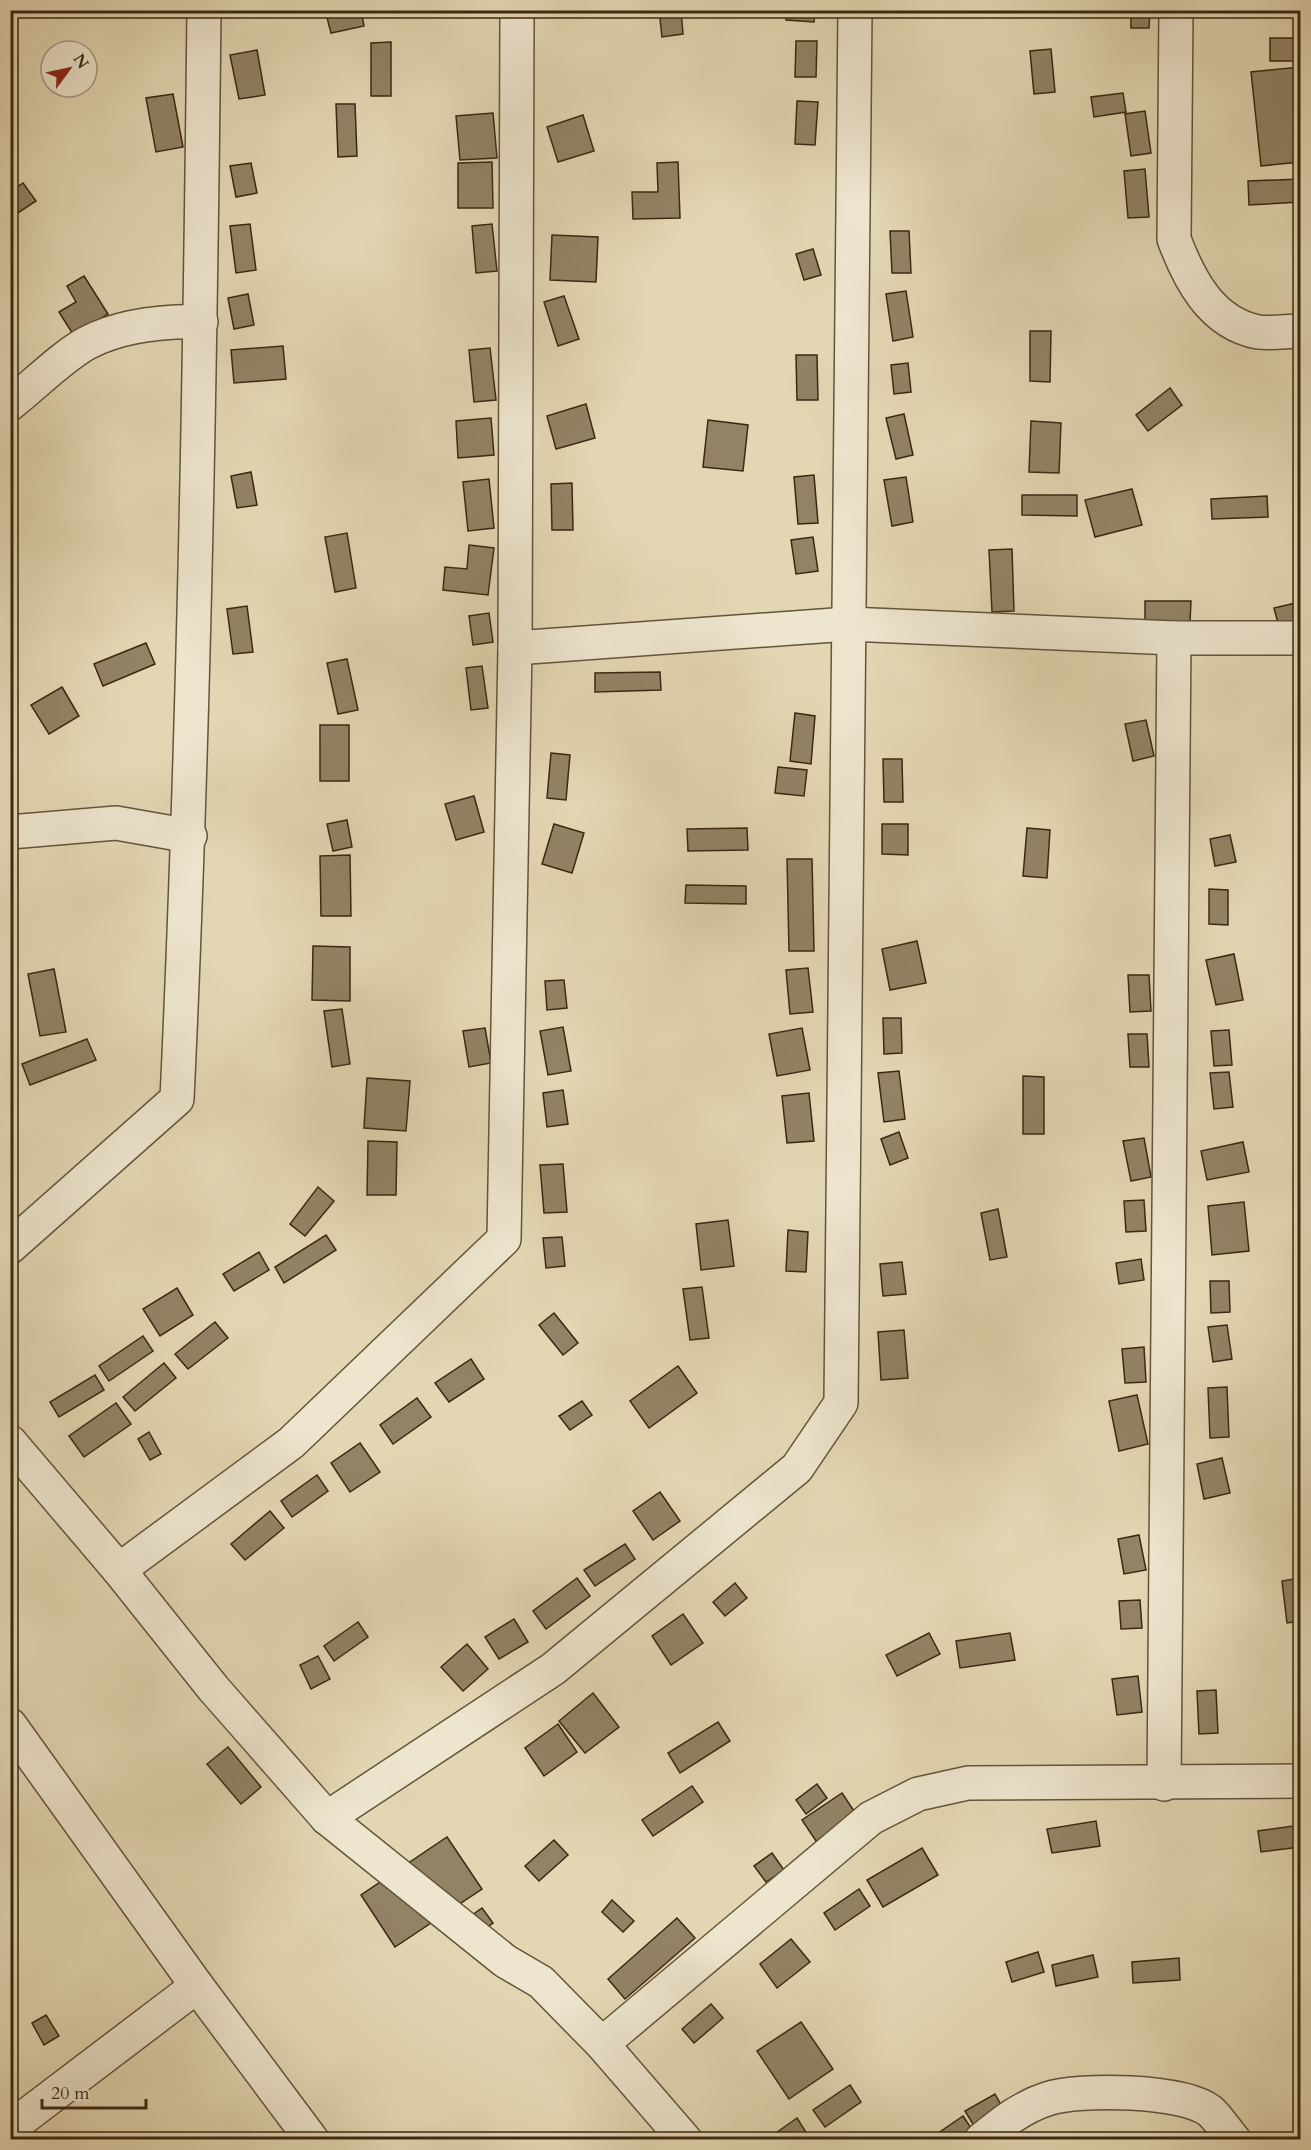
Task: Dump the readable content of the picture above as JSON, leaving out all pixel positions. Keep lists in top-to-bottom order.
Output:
{
  "scale_bar": "20 m",
  "north": "top right"
}
